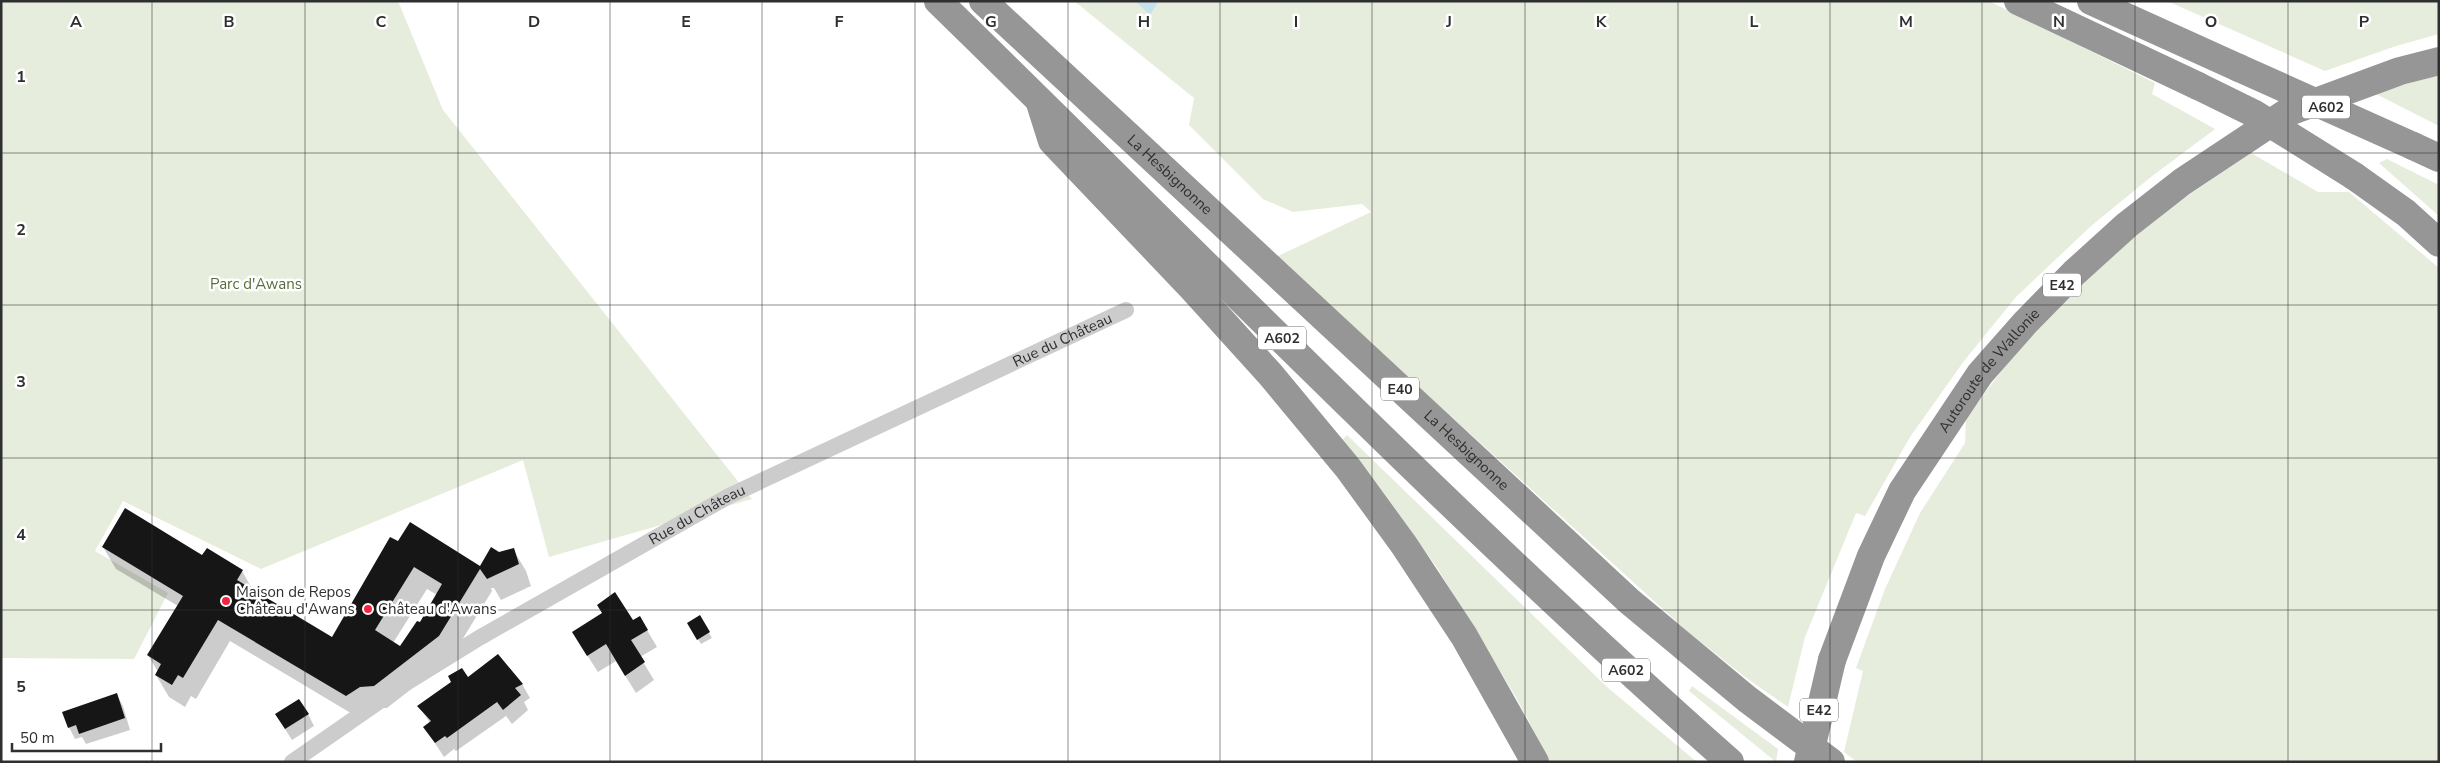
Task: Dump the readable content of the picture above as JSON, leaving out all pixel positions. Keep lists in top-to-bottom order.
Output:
{
  "streets": {
    "highway": [
      "A602",
      "La Hesbignonne",
      "E42",
      "Autoroute de Wallonie",
      "E40"
    ],
    "street": ["Rue du Château"]
  },
  "parks": ["Parc d'Awans"],
  "places": ["Maison de Repos Château d'Awans", "Château d'Awans"],
  "scale_bar": "50 m",
  "grid": {
    "columns": [
      "A",
      "B",
      "C",
      "D",
      "E",
      "F",
      "G",
      "H",
      "I",
      "J",
      "K",
      "L",
      "M",
      "N",
      "O",
      "P"
    ],
    "rows": [
      "1",
      "2",
      "3",
      "4",
      "5"
    ]
  }
}
